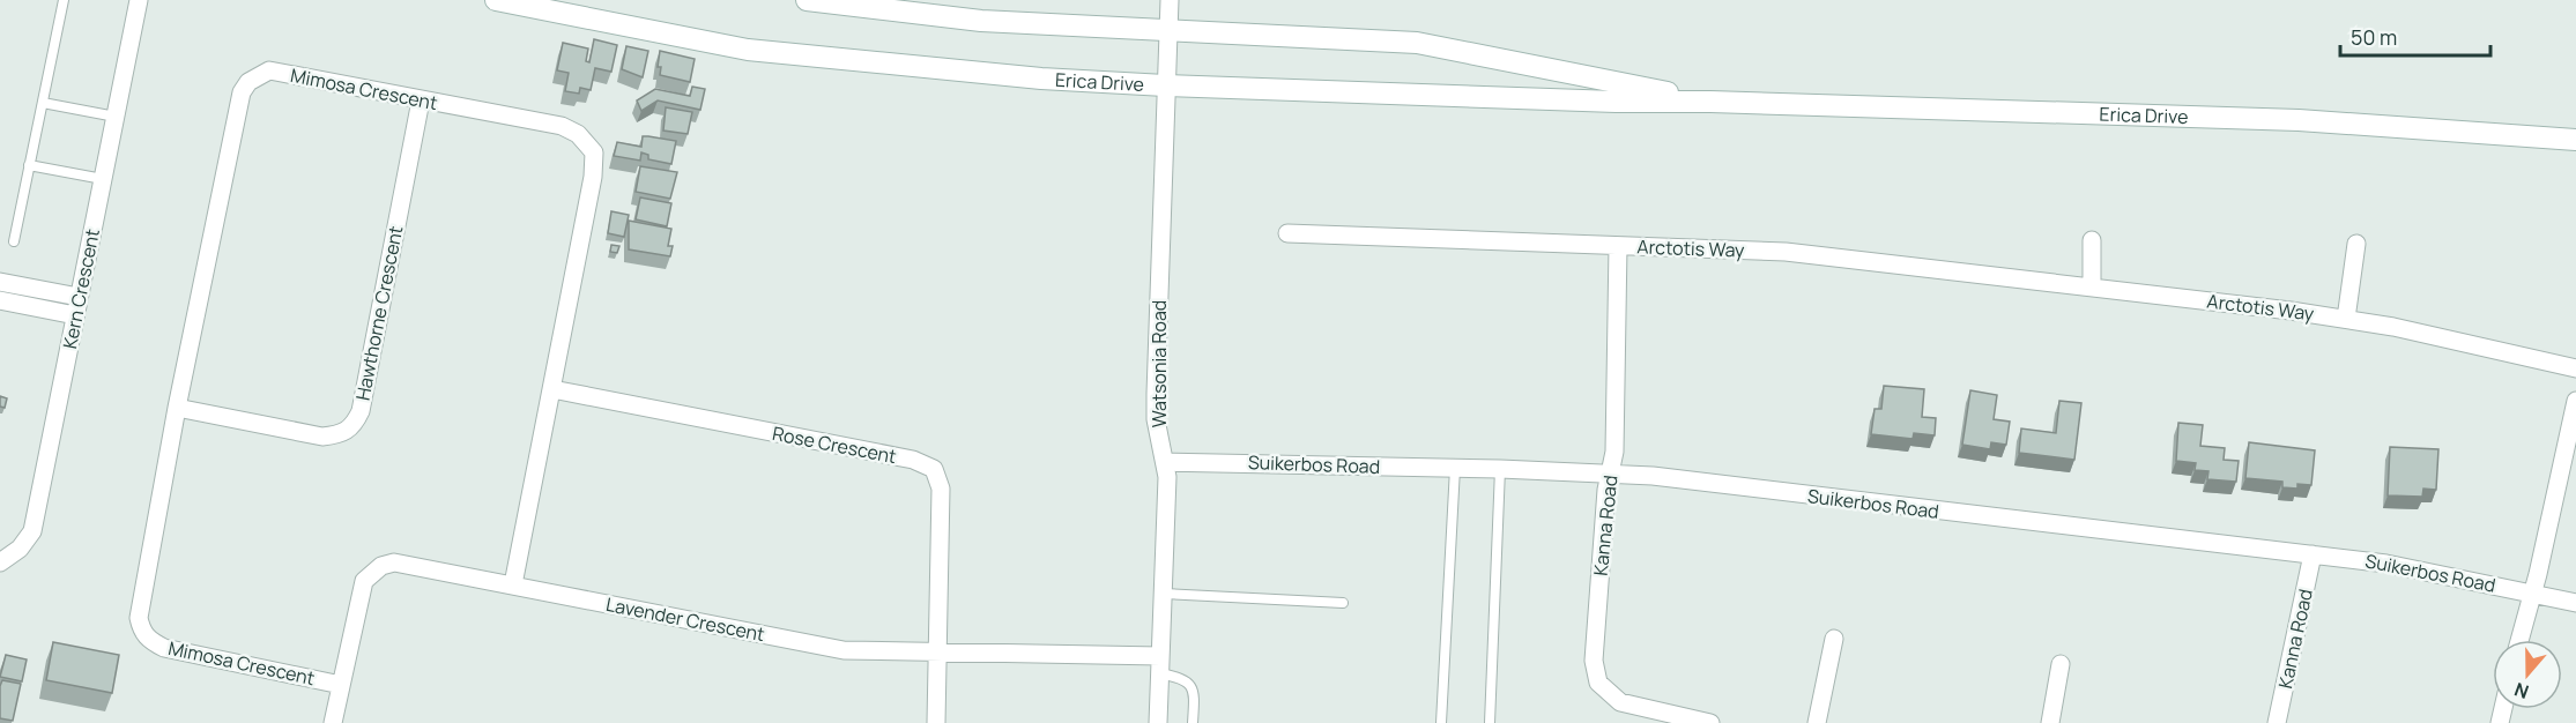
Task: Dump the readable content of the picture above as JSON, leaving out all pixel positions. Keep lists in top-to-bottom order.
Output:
{
  "streets": {
    "main road": ["Erica Drive"],
    "street": [
      "Mimosa Crescent",
      "Arctotis Way",
      "Kern Crescent",
      "Hawthorne Crescent",
      "Watsonia Road",
      "Rose Crescent",
      "Suikerbos Road",
      "Kanna Road",
      "Lavender Crescent"
    ]
  },
  "crossings": [
    ["Erica Drive", "Watsonia Road"],
    ["Mimosa Crescent", "Hawthorne Crescent"],
    ["Mimosa Crescent", "Rose Crescent"],
    ["Mimosa Crescent", "Lavender Crescent"],
    ["Arctotis Way", "Kanna Road"],
    ["Watsonia Road", "Suikerbos Road"],
    ["Watsonia Road", "Lavender Crescent"],
    ["Rose Crescent", "Lavender Crescent"],
    ["Suikerbos Road", "Kanna Road"]
  ],
  "scale_bar": "50 m",
  "north": "bottom"
}
